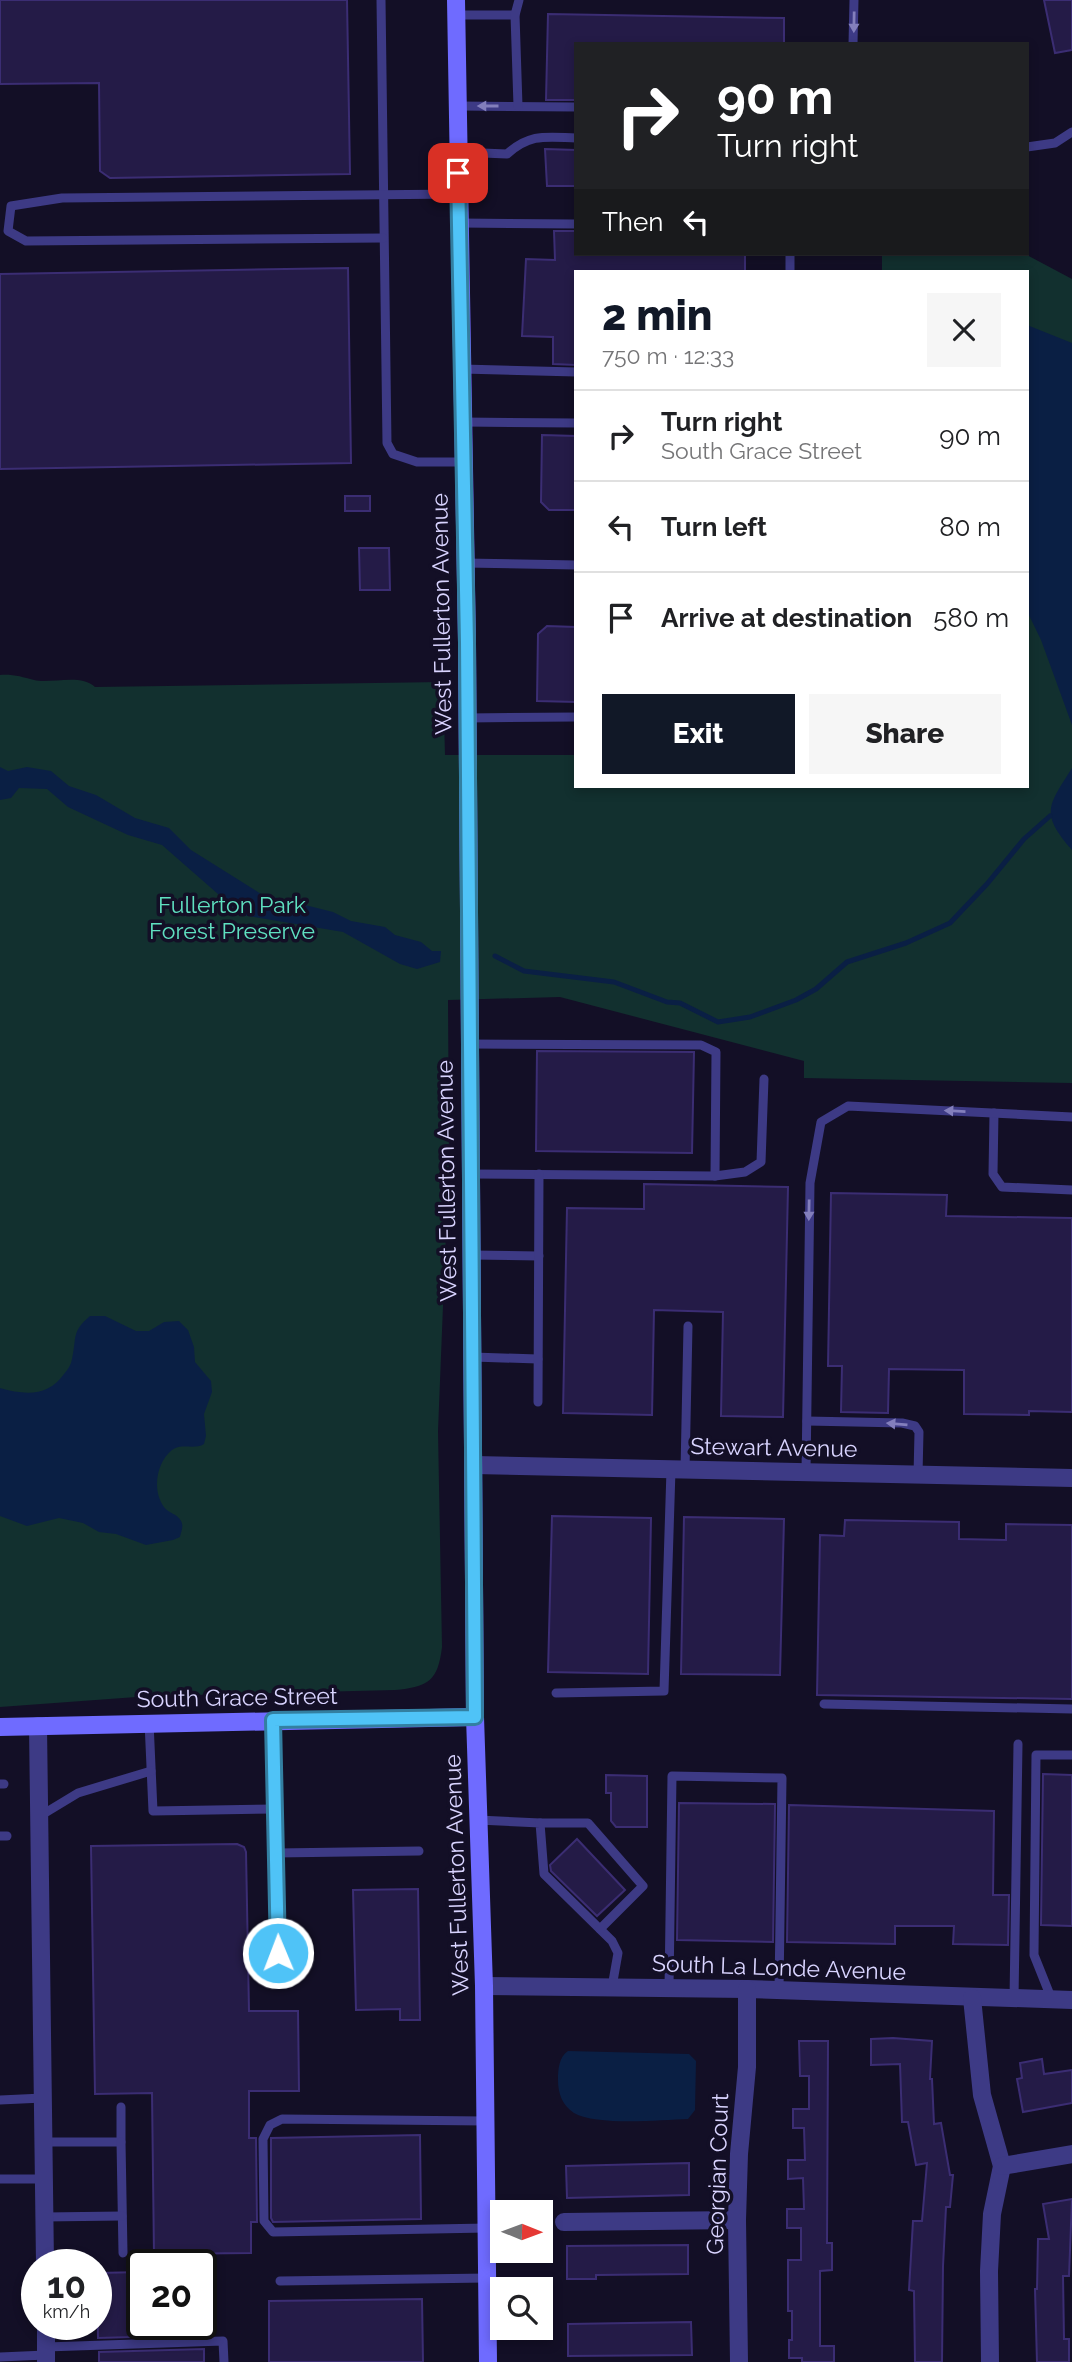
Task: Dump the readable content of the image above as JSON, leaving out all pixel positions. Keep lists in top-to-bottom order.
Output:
{
  "streets": {
    "street": [
      "West Fullerton Avenue",
      "Stewart Avenue",
      "South Grace Street",
      "South La Londe Avenue",
      "Georgian Court"
    ]
  },
  "crossings": [
    ["West Fullerton Avenue", "Stewart Avenue"],
    ["West Fullerton Avenue", "South Grace Street"],
    ["West Fullerton Avenue", "South La Londe Avenue"],
    ["South La Londe Avenue", "Georgian Court"]
  ],
  "parks": ["Fullerton Park Forest Preserve"],
  "north": "right",
  "page": {
    "turn": ["90 m", "Turn right"],
    "then": "Then",
    "heading": ["2 min", "750 m · 12:33"],
    "list": [
      {
        "name": "Turn right",
        "note": "South Grace Street",
        "value": "90 m"
      },
      {
        "name": "Turn left",
        "value": "80 m"
      },
      {
        "name": "Arrive at destination",
        "value": "580 m"
      }
    ],
    "buttons": ["Exit", "Share"],
    "speed": "10 km/h",
    "limit": "20"
  }
}
